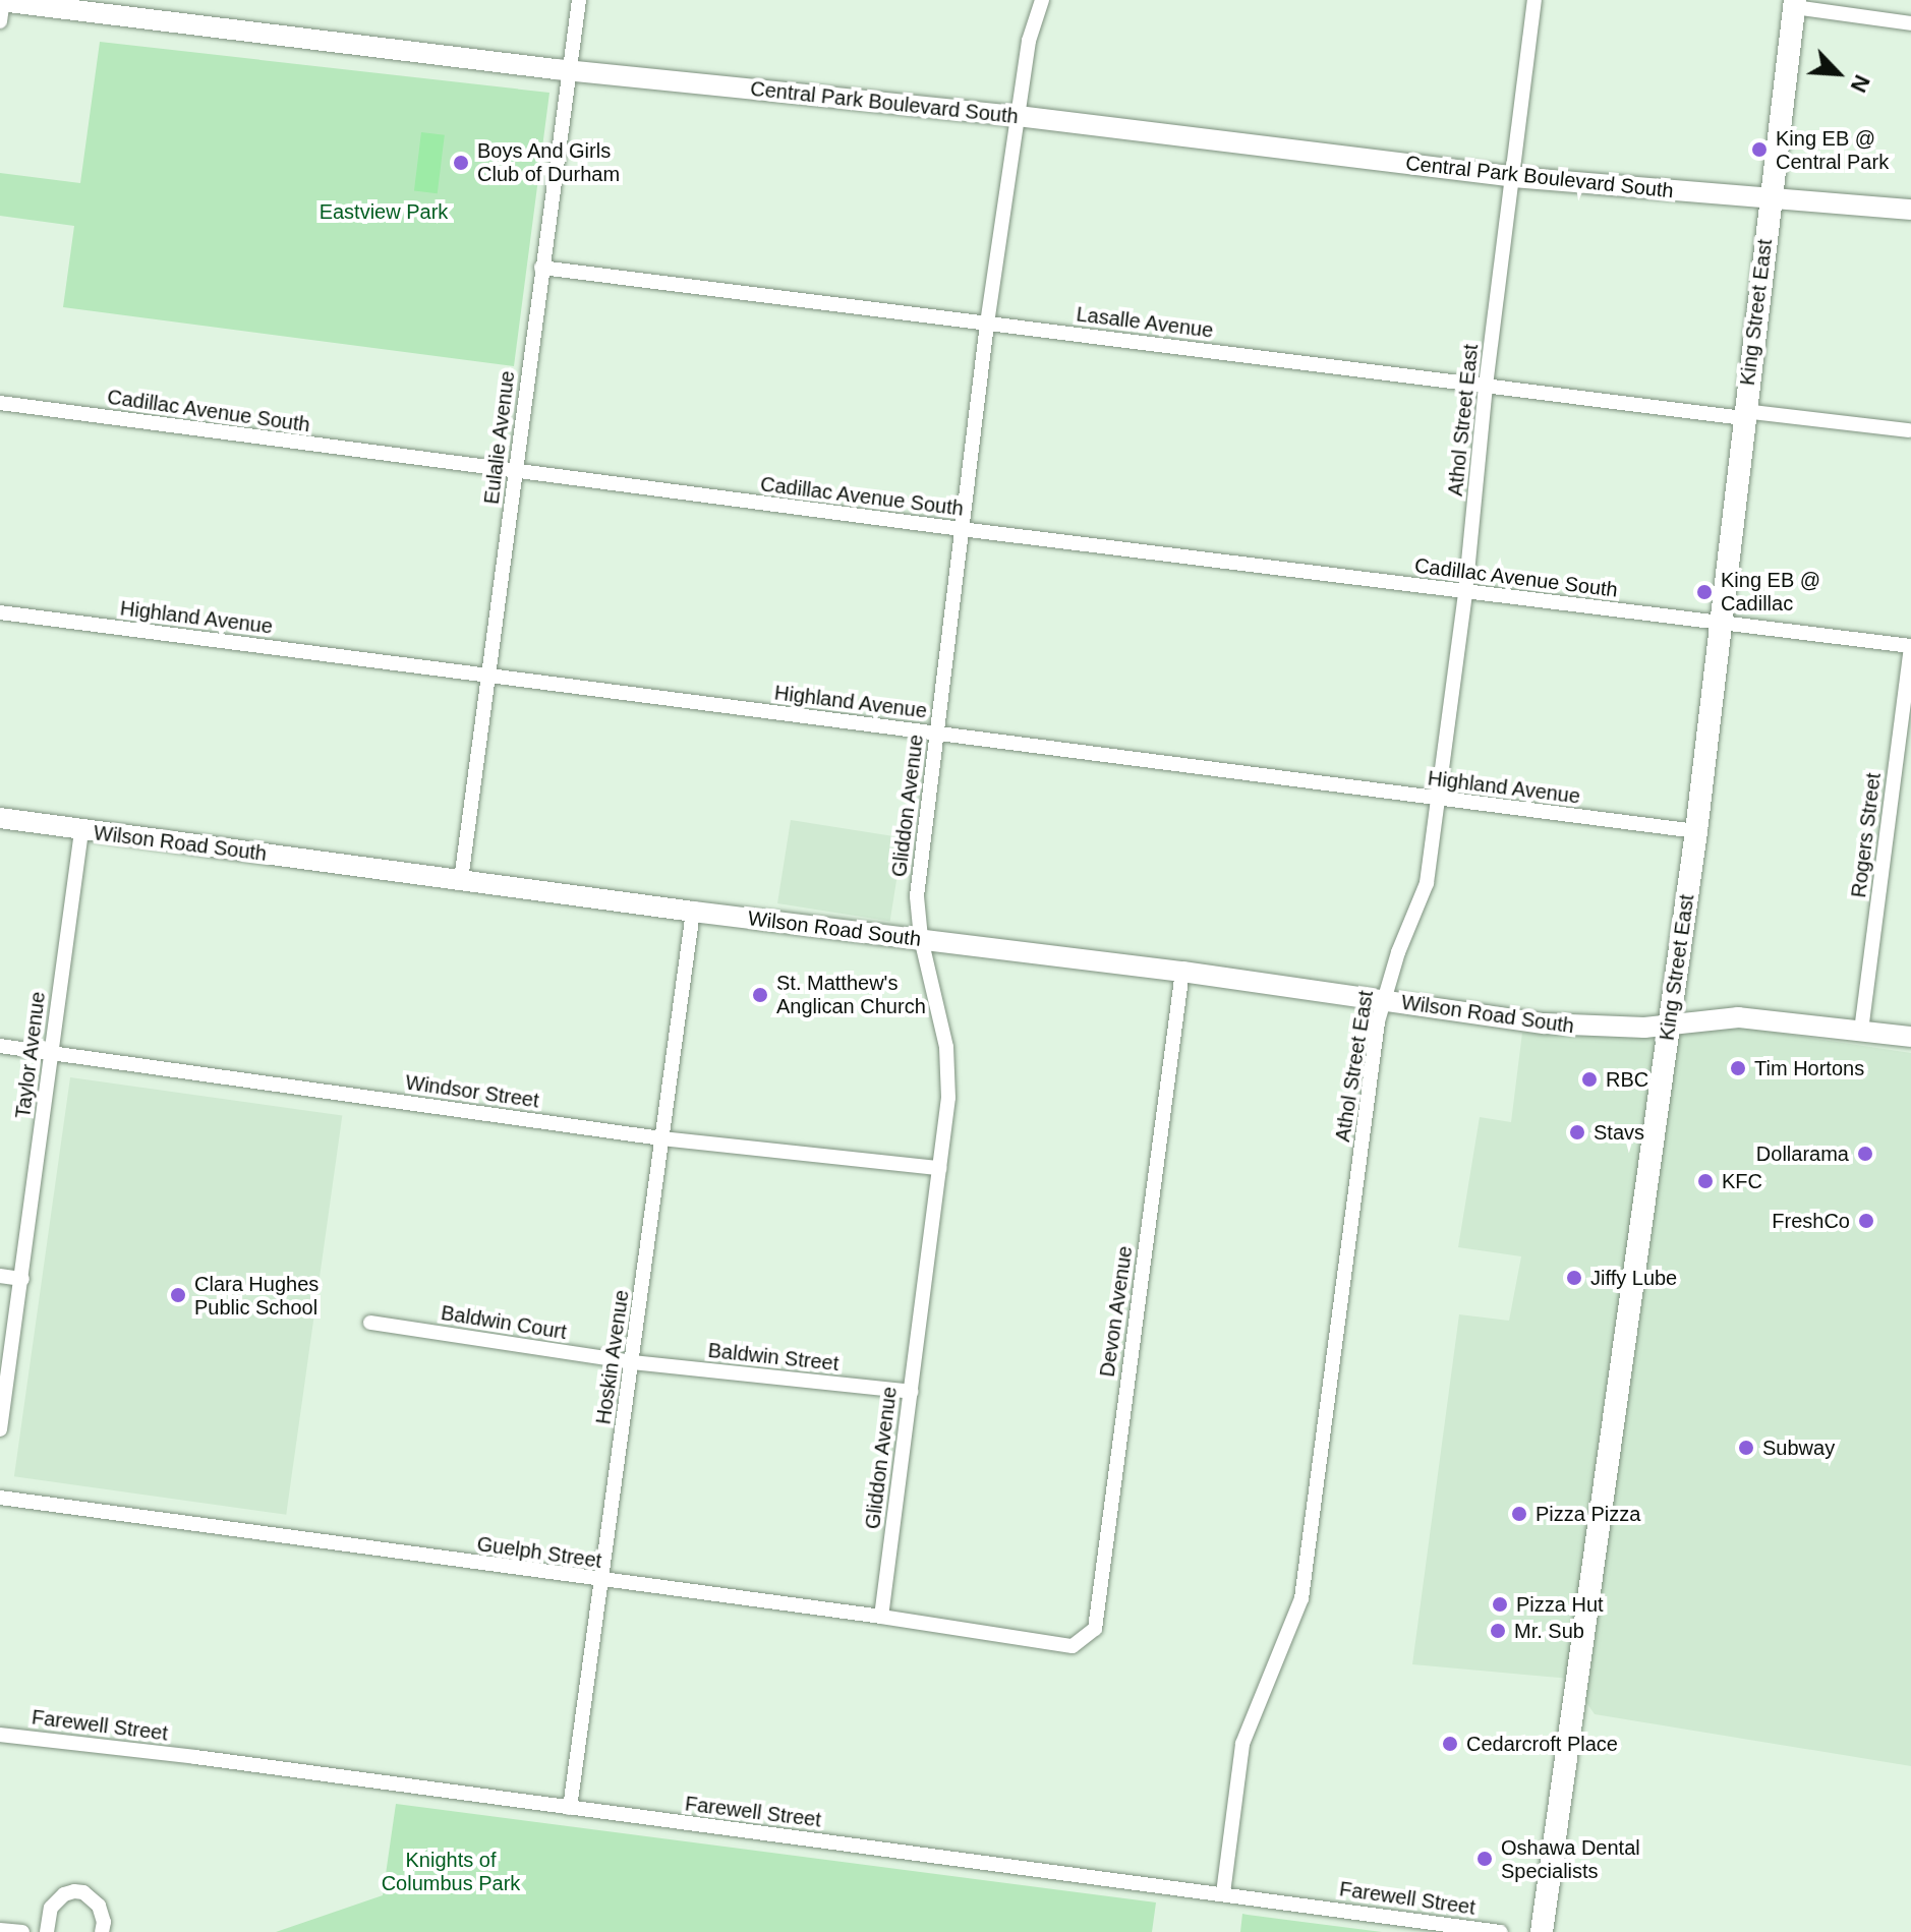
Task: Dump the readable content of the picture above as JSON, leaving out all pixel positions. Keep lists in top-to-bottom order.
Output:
{
  "streets": {
    "main road": ["Central Park Boulevard South", "King Street East", "Wilson Road South"],
    "street": [
      "Lasalle Avenue",
      "Cadillac Avenue South",
      "Athol Street East",
      "Eulalie Avenue",
      "Highland Avenue",
      "Gliddon Avenue",
      "Rogers Street",
      "Taylor Avenue",
      "Windsor Street",
      "Devon Avenue",
      "Baldwin Court",
      "Hoskin Avenue",
      "Baldwin Street",
      "Guelph Street",
      "Farewell Street"
    ]
  },
  "crossings": [
    ["Central Park Boulevard South", "King Street East"],
    ["Central Park Boulevard South", "Athol Street East"],
    ["Central Park Boulevard South", "Eulalie Avenue"],
    ["Central Park Boulevard South", "Gliddon Avenue"],
    ["King Street East", "Lasalle Avenue"],
    ["King Street East", "Cadillac Avenue South"],
    ["King Street East", "Highland Avenue"],
    ["King Street East", "Wilson Road South"],
    ["Lasalle Avenue", "Athol Street East"],
    ["Lasalle Avenue", "Eulalie Avenue"],
    ["Lasalle Avenue", "Gliddon Avenue"],
    ["Cadillac Avenue South", "Athol Street East"],
    ["Cadillac Avenue South", "Eulalie Avenue"],
    ["Cadillac Avenue South", "Gliddon Avenue"],
    ["Cadillac Avenue South", "Rogers Street"],
    ["Athol Street East", "Highland Avenue"],
    ["Athol Street East", "Wilson Road South"],
    ["Athol Street East", "Farewell Street"],
    ["Eulalie Avenue", "Highland Avenue"],
    ["Eulalie Avenue", "Wilson Road South"],
    ["Highland Avenue", "Gliddon Avenue"],
    ["Gliddon Avenue", "Wilson Road South"],
    ["Gliddon Avenue", "Windsor Street"],
    ["Gliddon Avenue", "Baldwin Street"],
    ["Gliddon Avenue", "Guelph Street"],
    ["Rogers Street", "Wilson Road South"],
    ["Wilson Road South", "Taylor Avenue"],
    ["Wilson Road South", "Devon Avenue"],
    ["Wilson Road South", "Hoskin Avenue"],
    ["Taylor Avenue", "Windsor Street"],
    ["Windsor Street", "Hoskin Avenue"],
    ["Devon Avenue", "Guelph Street"],
    ["Baldwin Court", "Hoskin Avenue"],
    ["Baldwin Court", "Baldwin Street"],
    ["Hoskin Avenue", "Baldwin Street"],
    ["Hoskin Avenue", "Guelph Street"],
    ["Hoskin Avenue", "Farewell Street"]
  ],
  "parks": ["Eastview Park", "Knights of Columbus Park"],
  "places": [
    "King EB @ Central Park",
    "Boys And Girls Club of Durham",
    "King EB @ Cadillac",
    "St. Matthew's Anglican Church",
    "Tim Hortons",
    "RBC",
    "Stavs",
    "Dollarama",
    "KFC",
    "FreshCo",
    "Jiffy Lube",
    "Clara Hughes Public School",
    "Subway",
    "Pizza Pizza",
    "Pizza Hut",
    "Mr. Sub",
    "Cedarcroft Place",
    "Oshawa Dental Specialists"
  ],
  "north": "bottom right"
}
